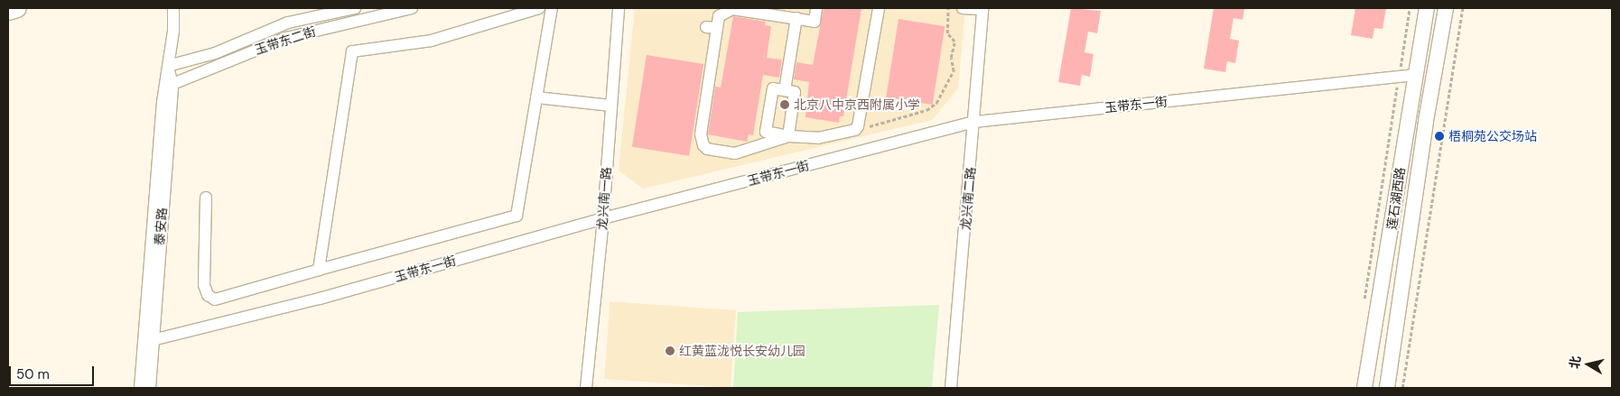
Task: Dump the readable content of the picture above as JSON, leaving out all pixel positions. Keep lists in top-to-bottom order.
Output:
{
  "streets": {
    "main road": ["莲石湖西路"],
    "street": [
      "玉带东二街",
      "玉带东一街",
      "龙兴南一路",
      "龙兴南二路",
      "泰安路"
    ]
  },
  "crossings": [
    ["玉带东二街", "泰安路"],
    ["玉带东一街", "龙兴南一路"],
    ["玉带东一街", "龙兴南二路"],
    ["玉带东一街", "莲石湖西路"],
    ["玉带东一街", "泰安路"]
  ],
  "places": ["北京八中京西附属小学", "梧桐苑公交场站", "红黄蓝泷悦长安幼儿园"],
  "scale_bar": "50 m",
  "north": "left"
}
